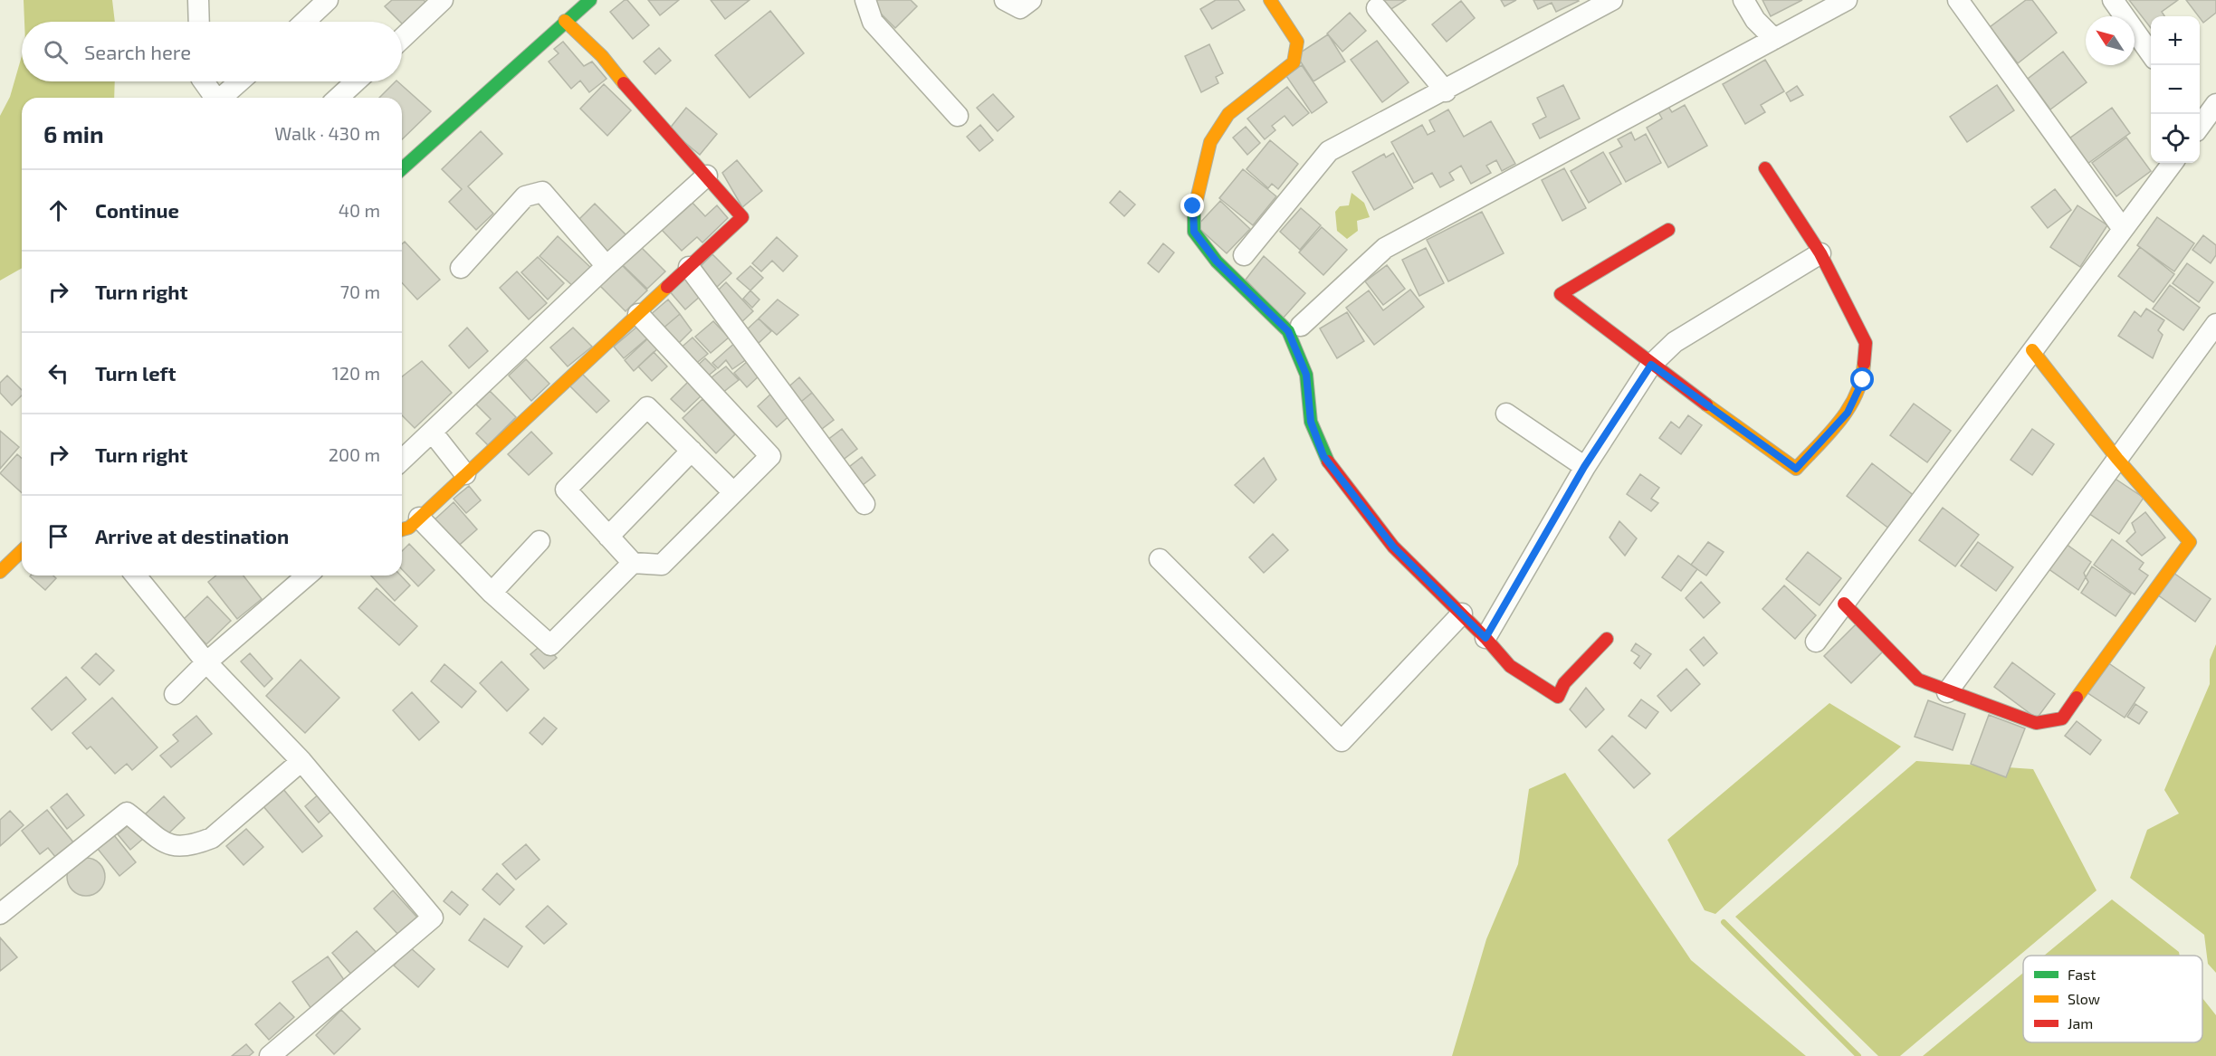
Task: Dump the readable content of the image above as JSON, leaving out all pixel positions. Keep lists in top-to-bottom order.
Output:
{
  "legend": ["Fast", "Slow", "Jam"],
  "north": "top left",
  "page": {
    "map_buttons": ["+", "−"],
    "search": "Search here",
    "heading": ["6 min", "Walk · 430 m"],
    "list": [
      ["Continue", "40 m"],
      ["Turn right", "70 m"],
      ["Turn left", "120 m"],
      ["Turn right", "200 m"],
      "Arrive at destination"
    ]
  }
}
